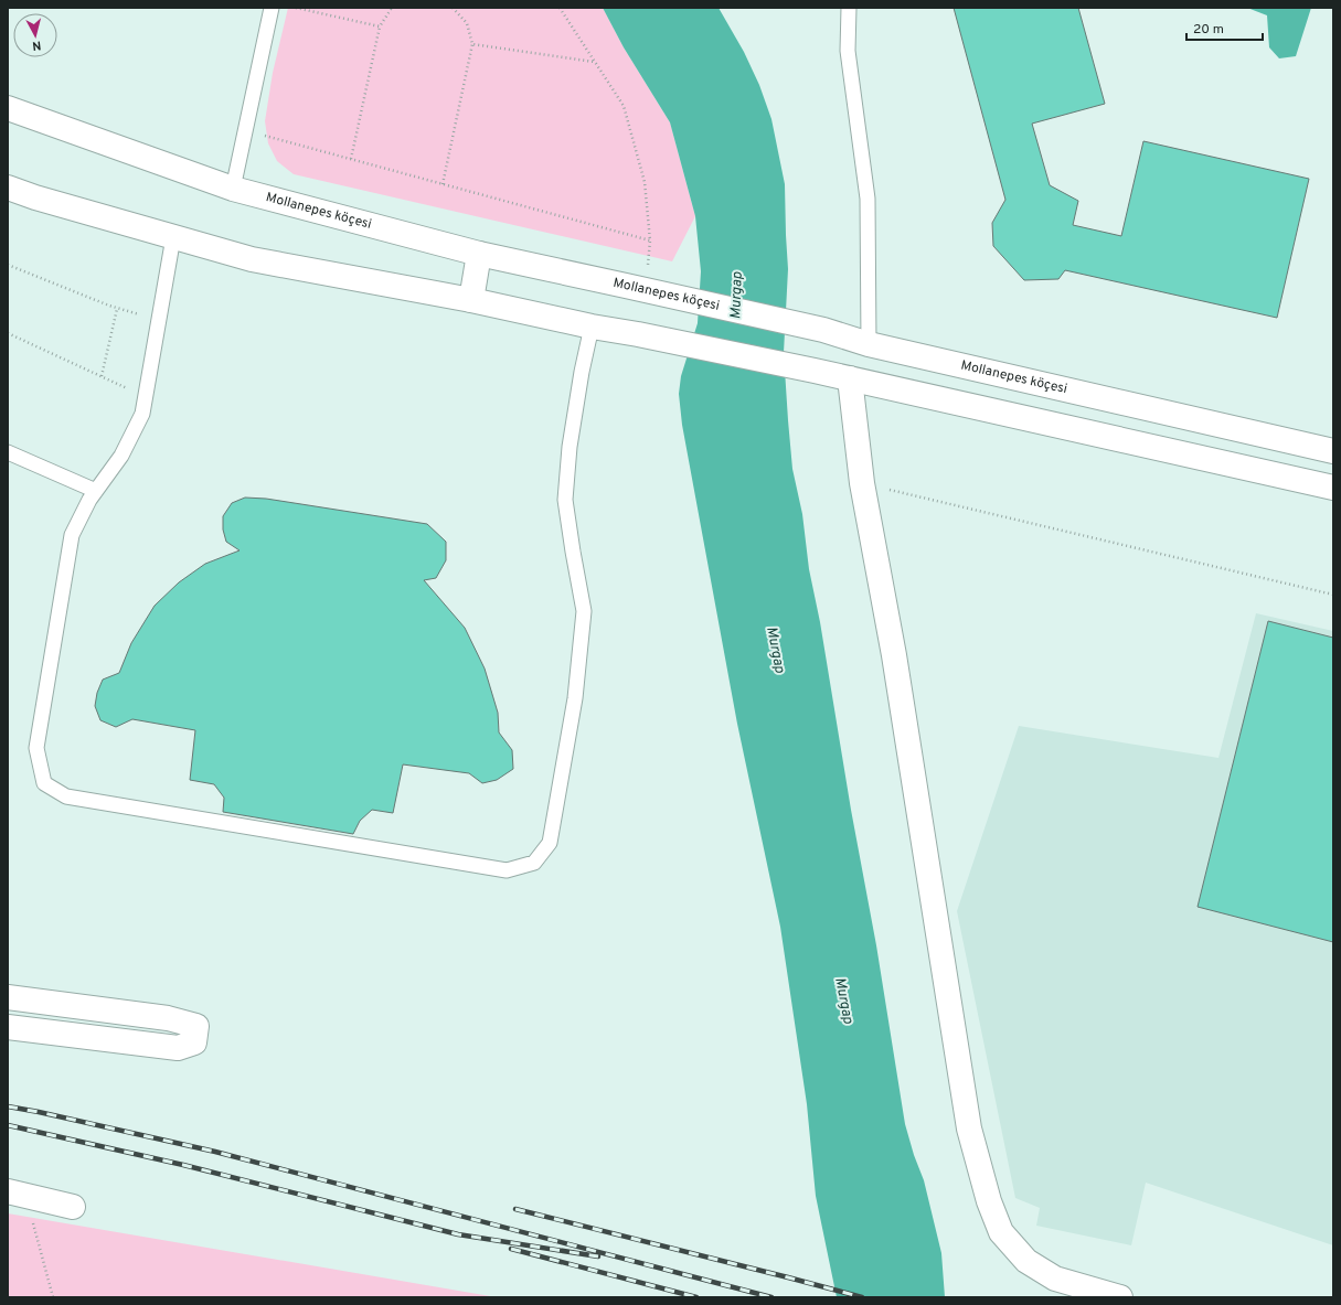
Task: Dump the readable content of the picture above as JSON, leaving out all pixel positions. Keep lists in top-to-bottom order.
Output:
{
  "streets": {
    "street": ["Mollanepes köçesi"]
  },
  "water": ["Murgap"],
  "scale_bar": "20 m",
  "north": "bottom"
}
